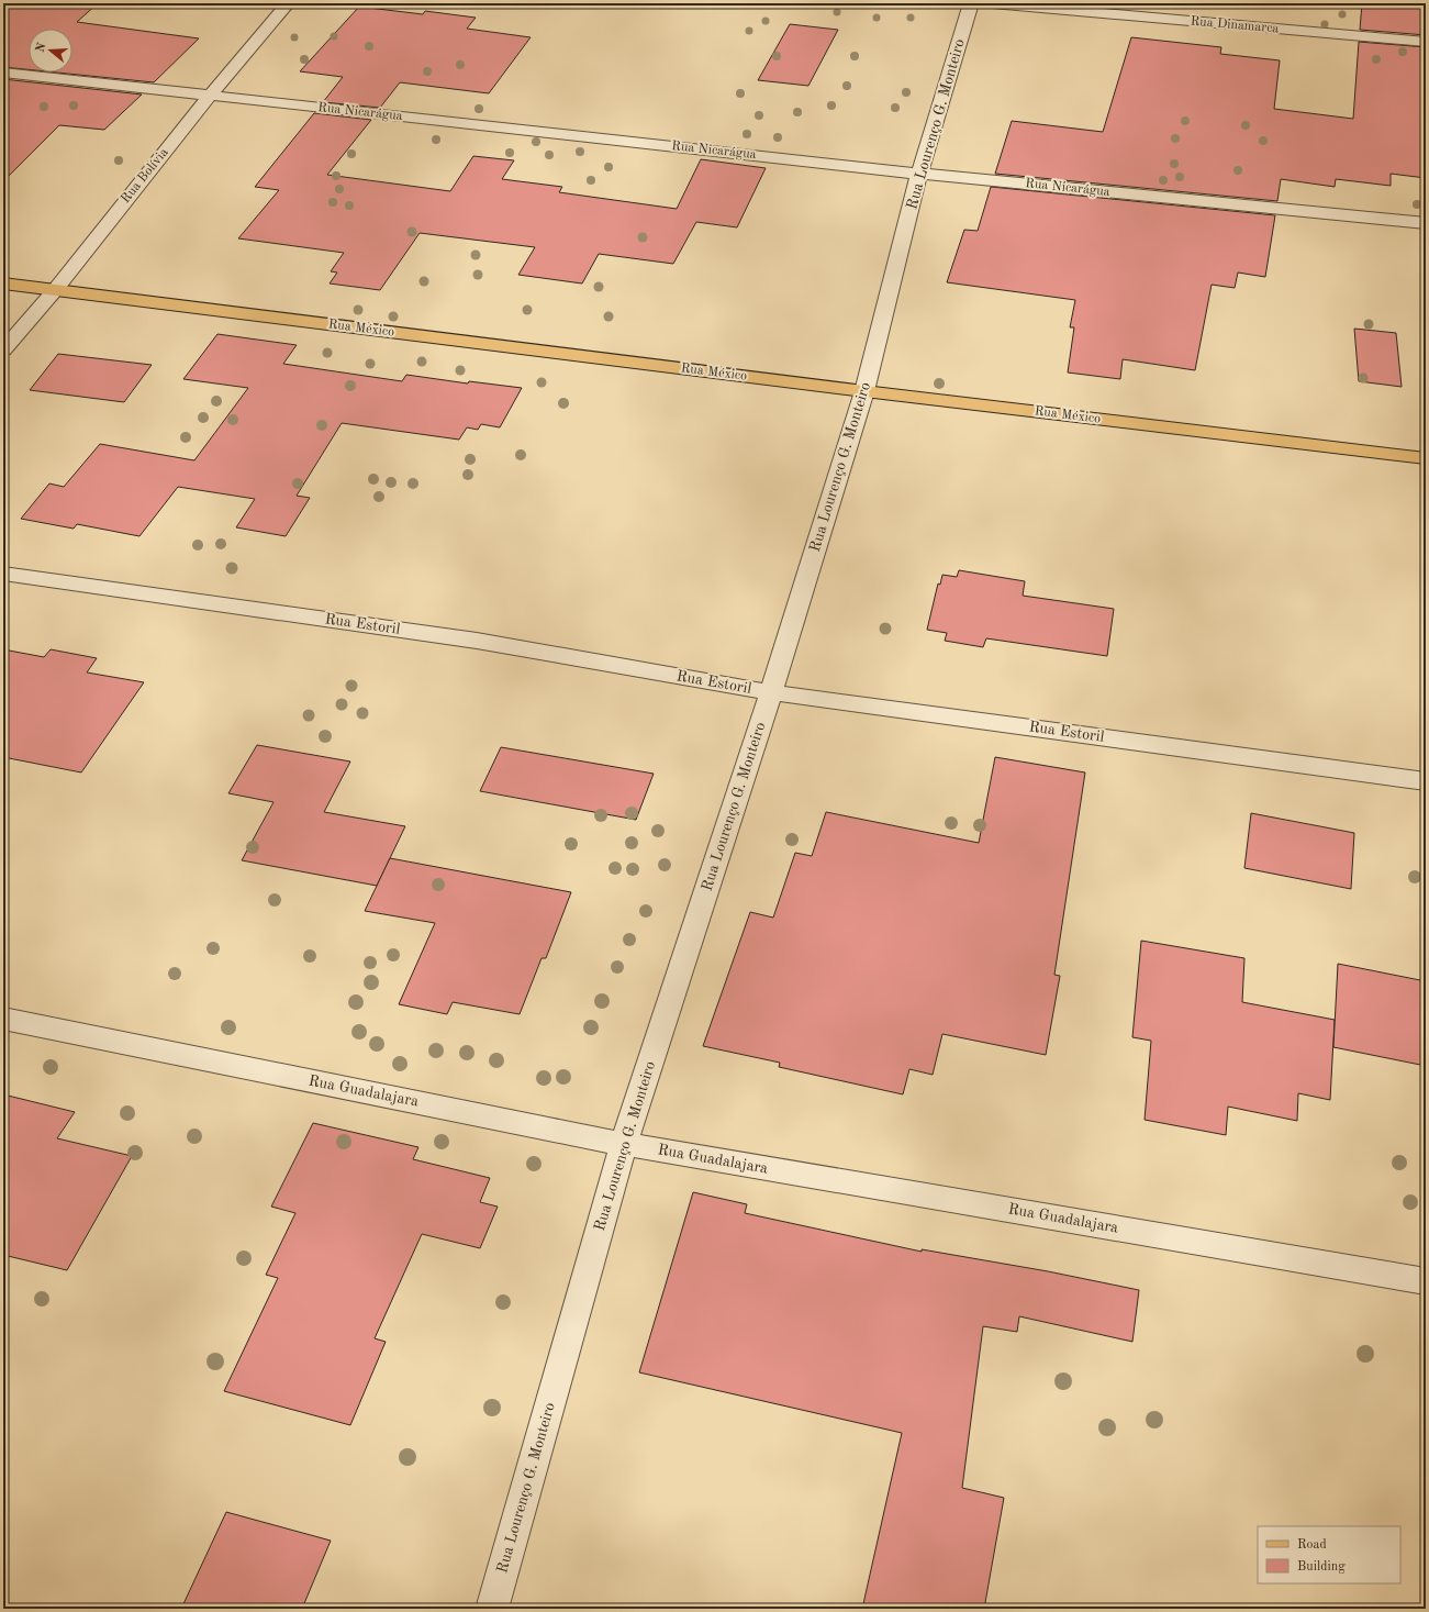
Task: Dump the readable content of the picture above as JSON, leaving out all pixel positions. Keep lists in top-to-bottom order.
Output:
{
  "streets": {
    "main road": ["Rua México"],
    "street": [
      "Rua Dinamarca",
      "Rua Nicarágua",
      "Rua Lourenço G. Monteiro",
      "Rua Bolívia",
      "Rua Estoril",
      "Rua Guadalajara"
    ]
  },
  "crossings": [
    ["Rua Nicarágua", "Rua Lourenço G. Monteiro"],
    ["Rua Nicarágua", "Rua Bolívia"],
    ["Rua Lourenço G. Monteiro", "Rua México"],
    ["Rua Lourenço G. Monteiro", "Rua Estoril"],
    ["Rua Lourenço G. Monteiro", "Rua Guadalajara"],
    ["Rua Bolívia", "Rua México"]
  ],
  "legend": ["Road", "Building"],
  "north": "left"
}
